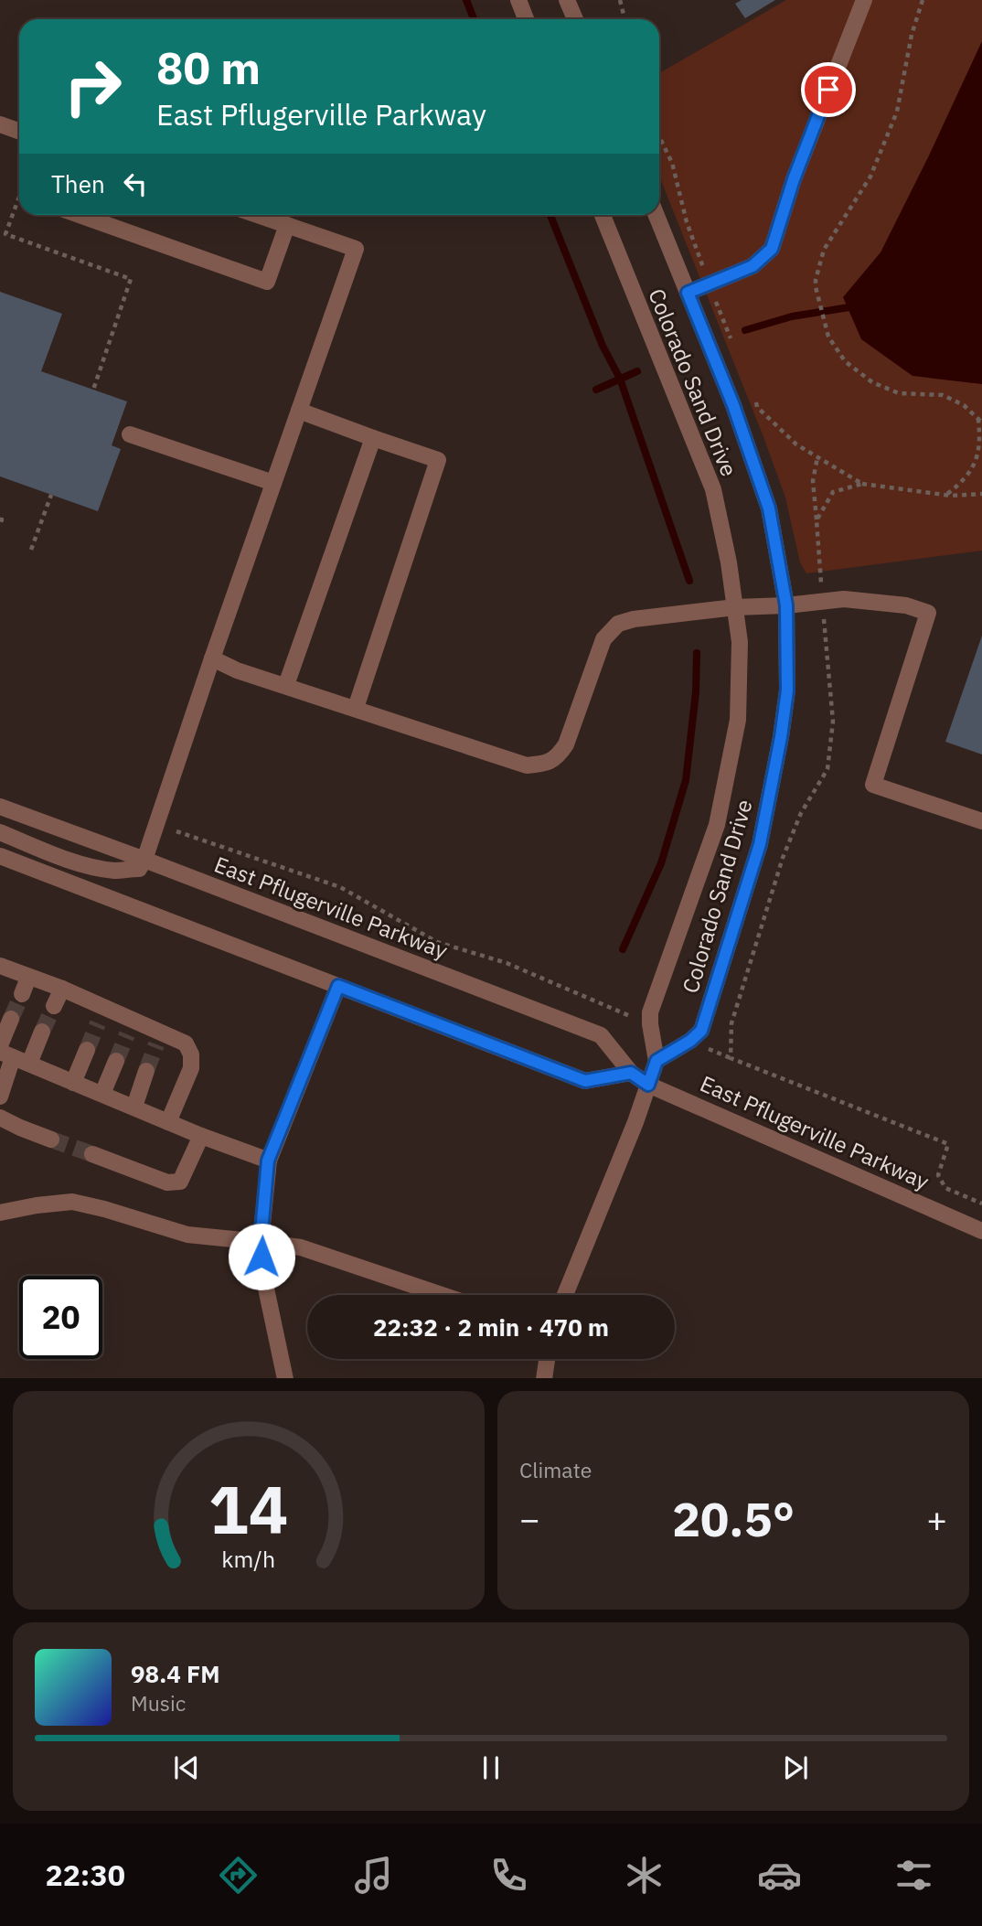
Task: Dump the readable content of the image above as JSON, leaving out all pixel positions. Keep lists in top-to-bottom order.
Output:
{
  "streets": {
    "street": ["Colorado Sand Drive", "East Pflugerville Parkway"]
  },
  "crossings": [
    ["Colorado Sand Drive", "East Pflugerville Parkway"]
  ],
  "page": {
    "turn": ["80 m", "East Pflugerville Parkway"],
    "then": "Then",
    "limit": "20",
    "trip": "22:32 · 2 min · 470 m",
    "tile": "Climate",
    "heat": ["−", "20.5°", "+"],
    "song": ["98.4 FM", "Music"],
    "tabs": "22:30",
    "gauge": ["14", "km/h"]
  }
}
